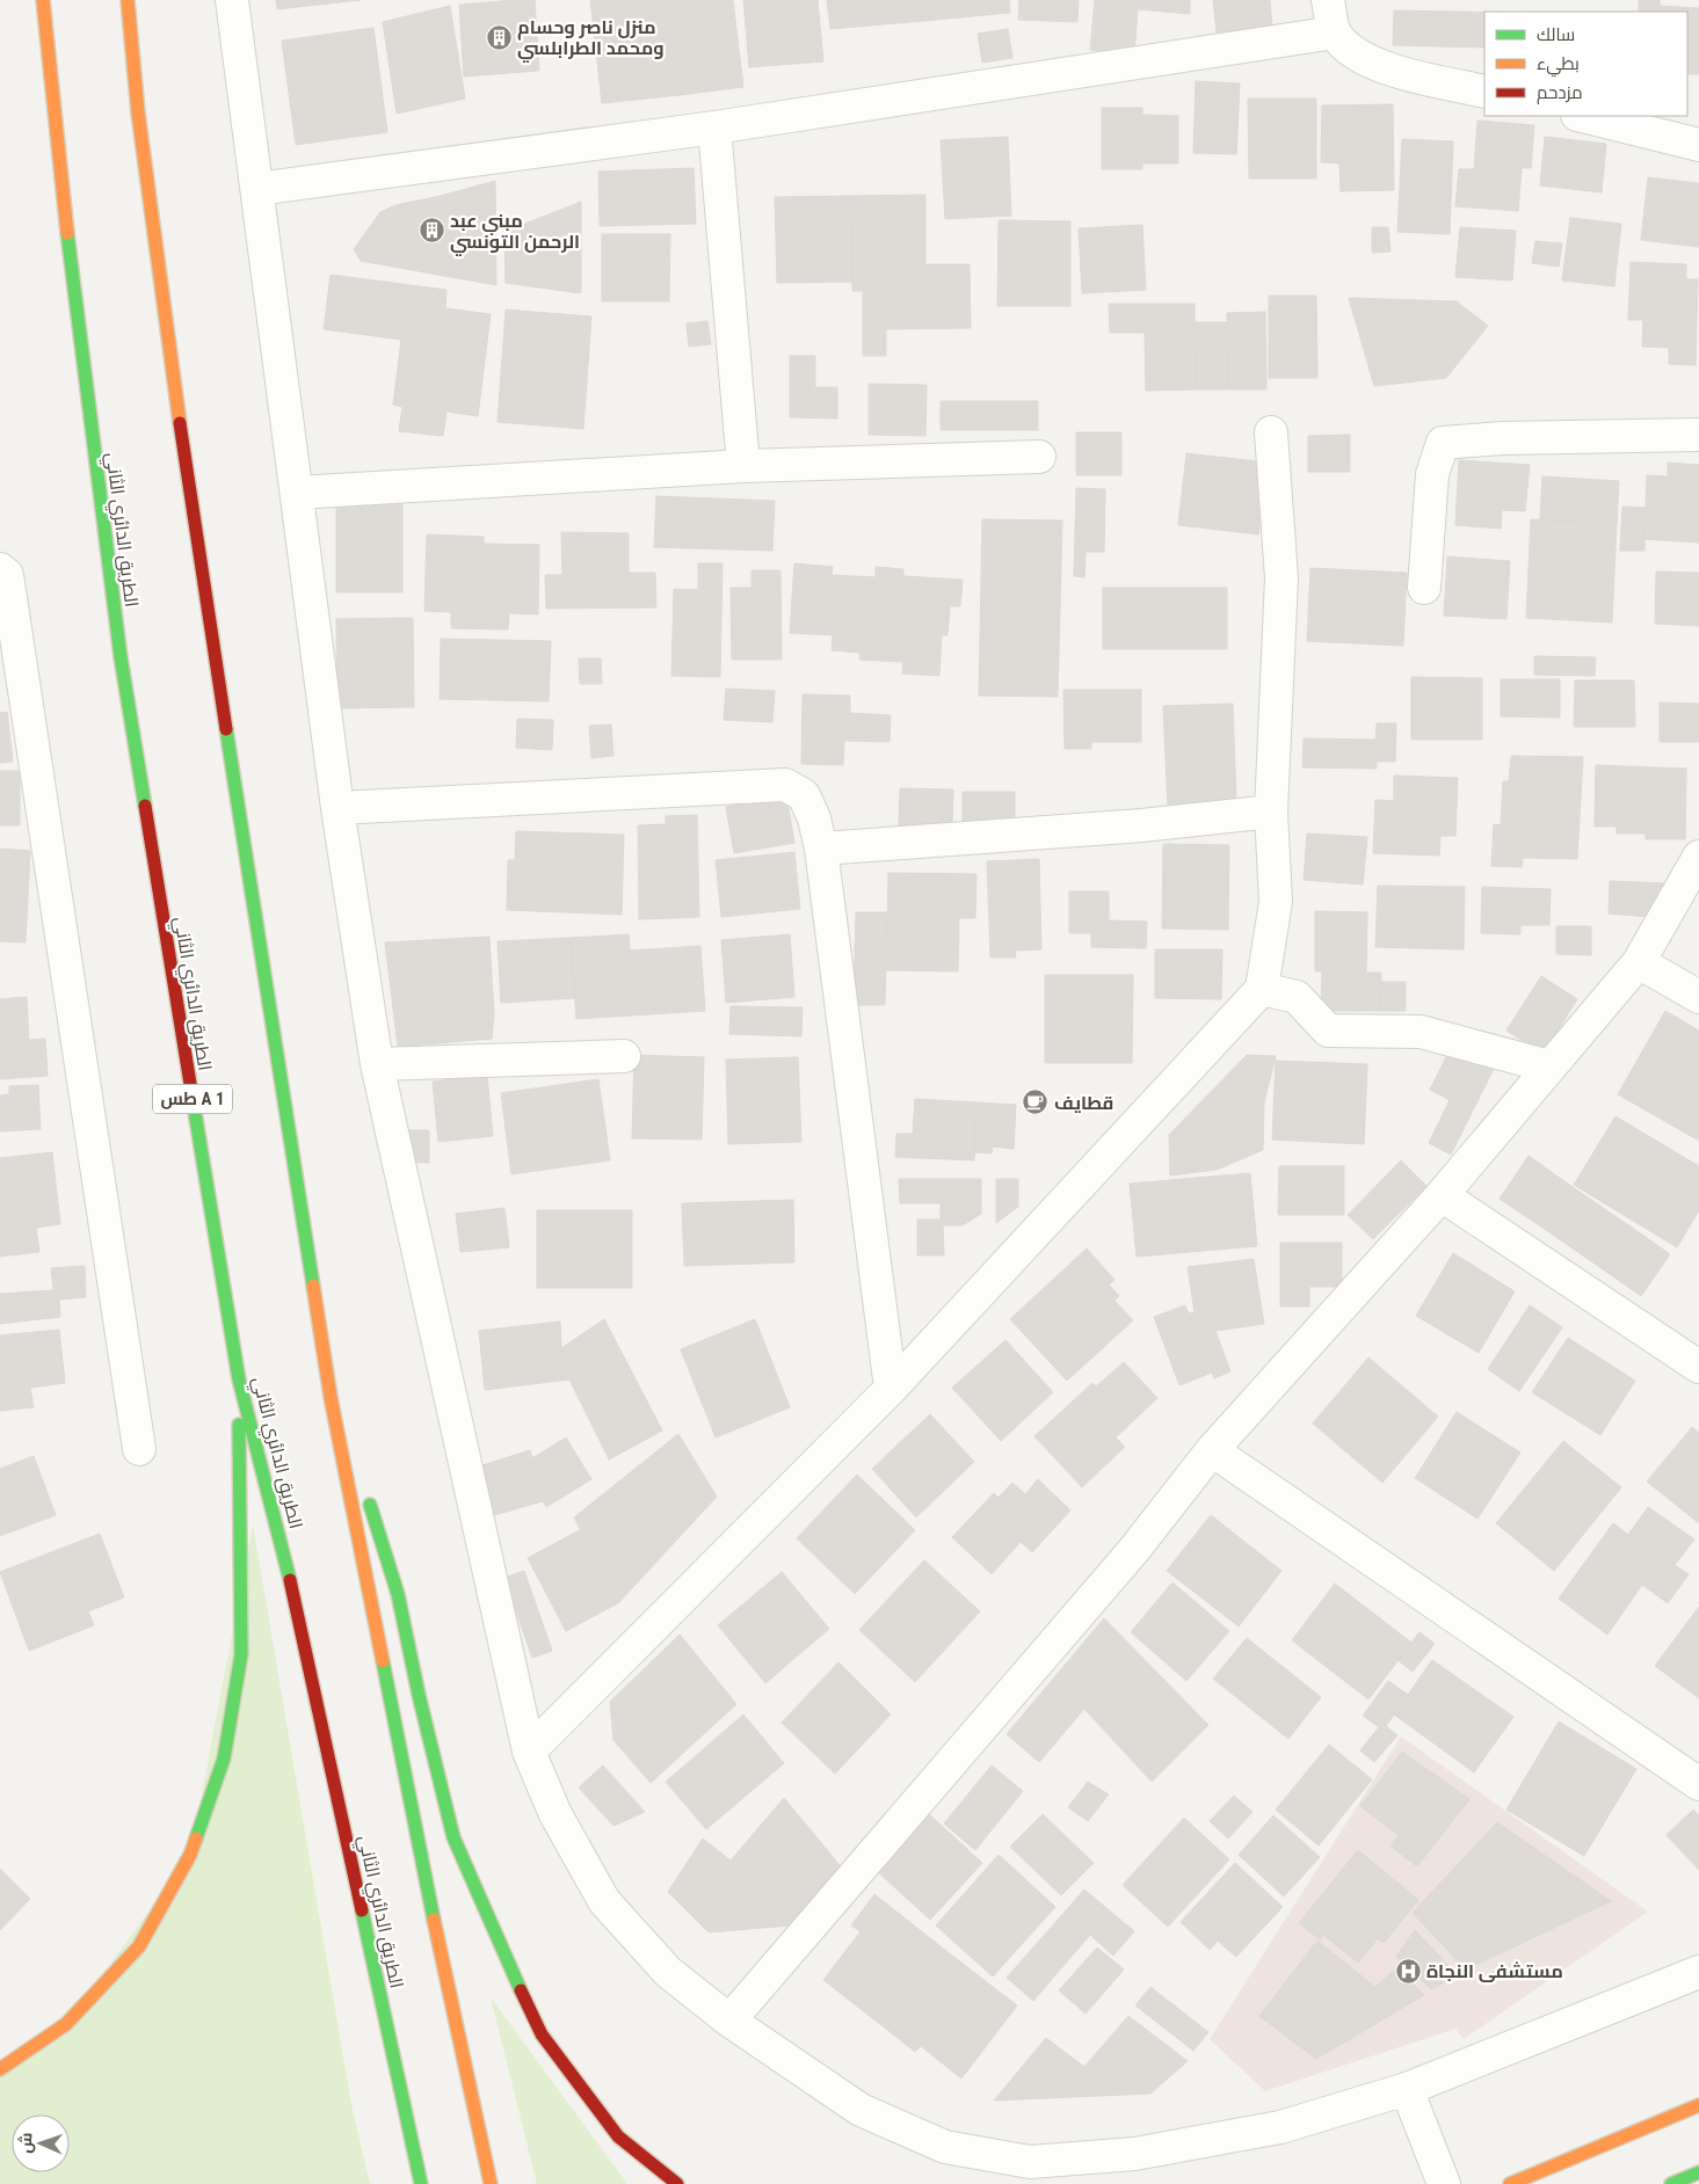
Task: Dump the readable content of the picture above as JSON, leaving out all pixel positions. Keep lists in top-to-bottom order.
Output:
{
  "streets": {
    "main road": ["الطريق الدائري الثاني", "طس A 1"]
  },
  "places": {
    "building": ["منزل ناصر وحسام ومحمد الطرابلسي", "مبني عبد الرحمن التونسي"],
    "cafe": ["قطايف"],
    "hospital": ["مستشفى النجاة"]
  },
  "legend": ["سالك", "بطيء", "مزدحم"],
  "north": "left"
}
